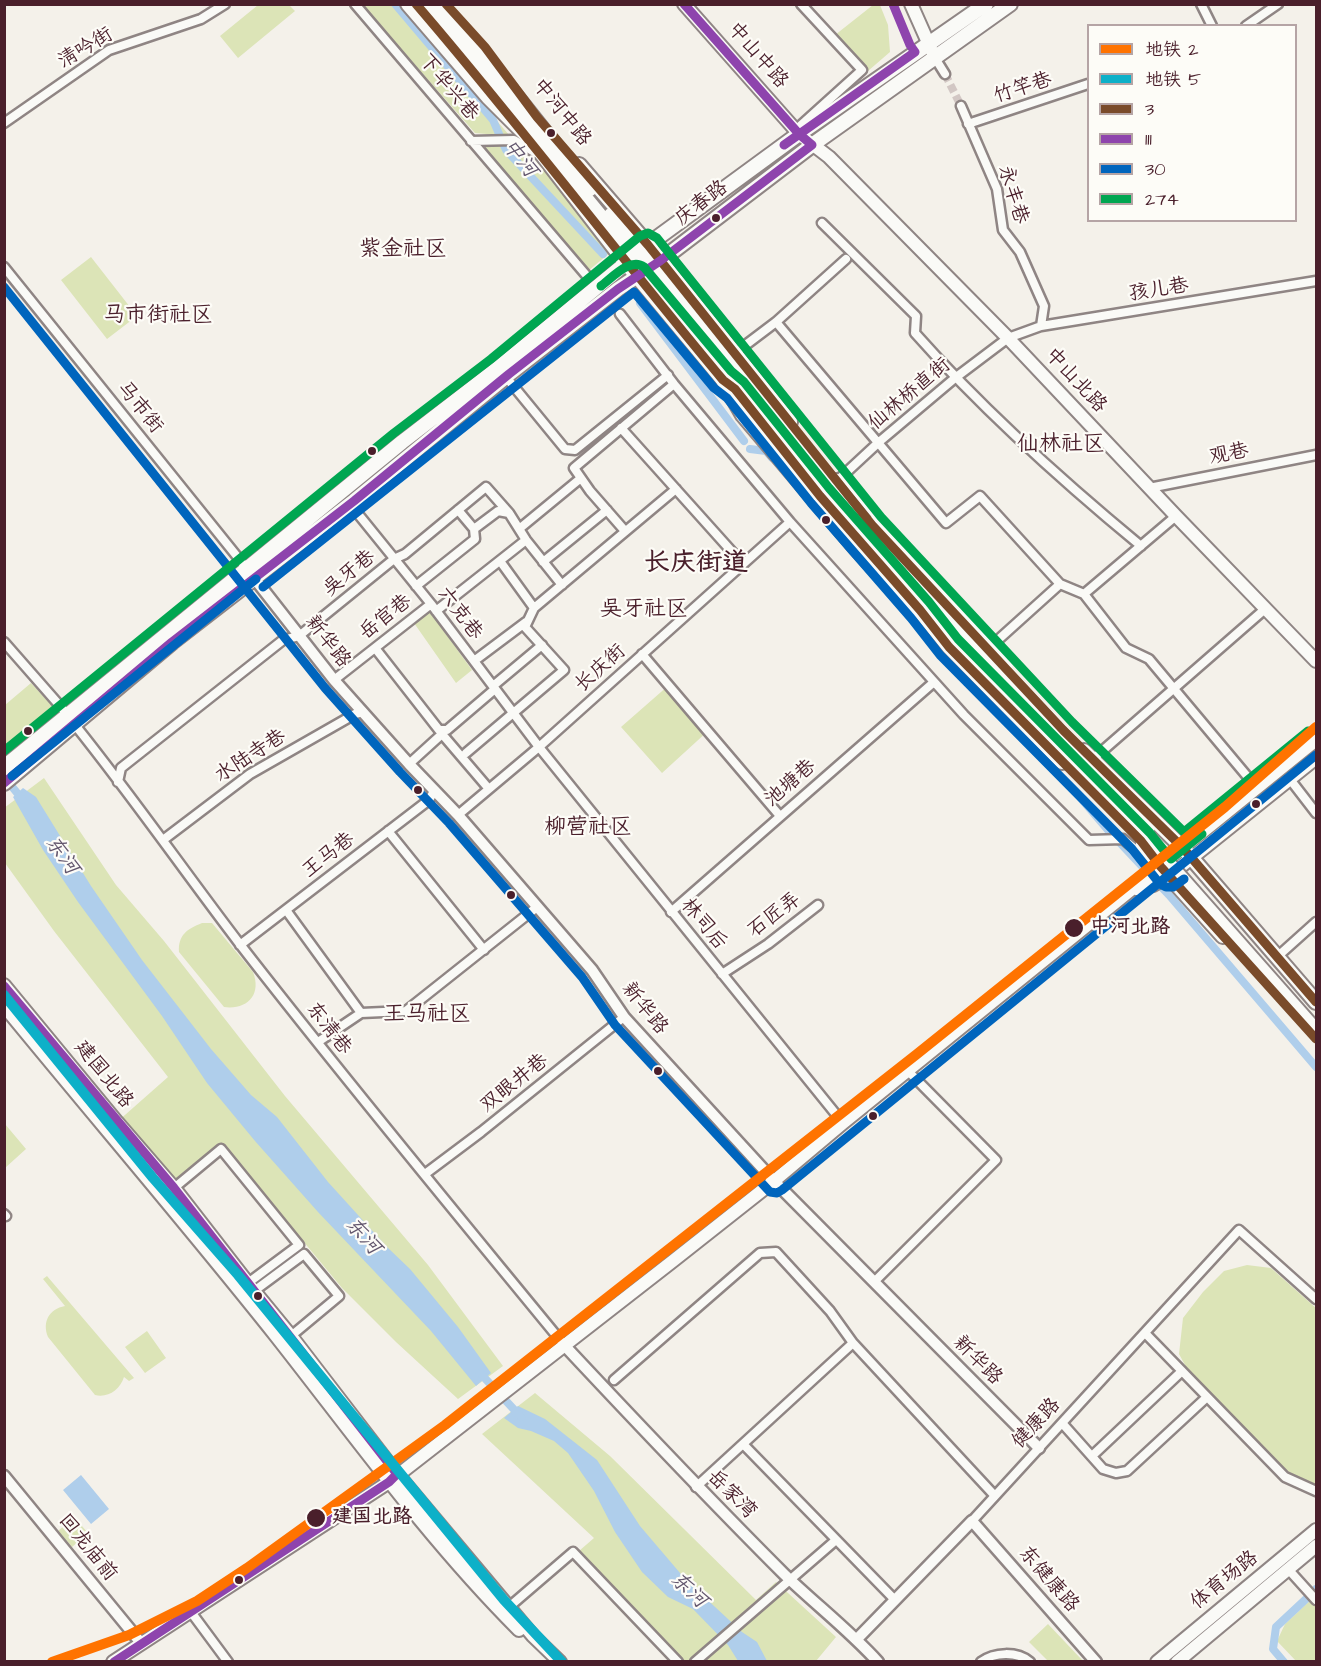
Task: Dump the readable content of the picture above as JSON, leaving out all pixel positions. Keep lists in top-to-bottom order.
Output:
{
  "streets": {
    "main road": [
      "中山中路",
      "中河中路",
      "庆春路",
      "中山北路",
      "建国北路",
      "体育场路"
    ],
    "street": [
      "清吟街",
      "下华兴巷",
      "竹竿巷",
      "永丰巷",
      "孩儿巷",
      "仙林桥直街",
      "马市街",
      "观巷",
      "吴牙巷",
      "六克巷",
      "岳官巷",
      "新华路",
      "长庆街",
      "水陆寺巷",
      "池塘巷",
      "王马巷",
      "石匠弄",
      "林司后",
      "东清巷",
      "双眼井巷",
      "健康路",
      "岳家湾",
      "回龙庙前",
      "东健康路"
    ]
  },
  "crossings": [
    ["中山中路", "庆春路"],
    ["中山中路", "中山北路"],
    ["竹竿巷", "永丰巷"],
    ["中河中路", "庆春路"],
    ["永丰巷", "孩儿巷"],
    ["庆春路", "中山北路"],
    ["庆春路", "马市街"],
    ["庆春路", "六克巷"],
    ["庆春路", "新华路"],
    ["庆春路", "东清巷"],
    ["孩儿巷", "中山北路"],
    ["孩儿巷", "仙林桥直街"],
    ["中山北路", "仙林桥直街"],
    ["中山北路", "观巷"],
    ["马市街", "新华路"],
    ["吴牙巷", "六克巷"],
    ["吴牙巷", "新华路"],
    ["吴牙巷", "东清巷"],
    ["六克巷", "岳官巷"],
    ["六克巷", "长庆街"],
    ["六克巷", "林司后"],
    ["岳官巷", "新华路"],
    ["新华路", "长庆街"],
    ["新华路", "水陆寺巷"],
    ["新华路", "王马巷"],
    ["新华路", "双眼井巷"],
    ["新华路", "健康路"],
    ["长庆街", "林司后"],
    ["水陆寺巷", "东清巷"],
    ["池塘巷", "林司后"],
    ["王马巷", "东清巷"],
    ["石匠弄", "林司后"],
    ["东清巷", "双眼井巷"],
    ["东清巷", "岳家湾"],
    ["健康路", "岳家湾"],
    ["健康路", "东健康路"]
  ],
  "districts": [
    "紫金社区",
    "马市街社区",
    "仙林社区",
    "长庆街道",
    "吴牙社区",
    "柳营社区",
    "王马社区"
  ],
  "water": ["中河", "东河"],
  "places": ["中河北路", "建国北路"],
  "lines": [
    "transit line 3",
    "transit line 111",
    "transit line 274",
    "transit line 30",
    "metro line 2",
    "metro line 5"
  ],
  "legend": [
    "地铁 2",
    "地铁 5",
    "3",
    "111",
    "30",
    "274"
  ]
}
